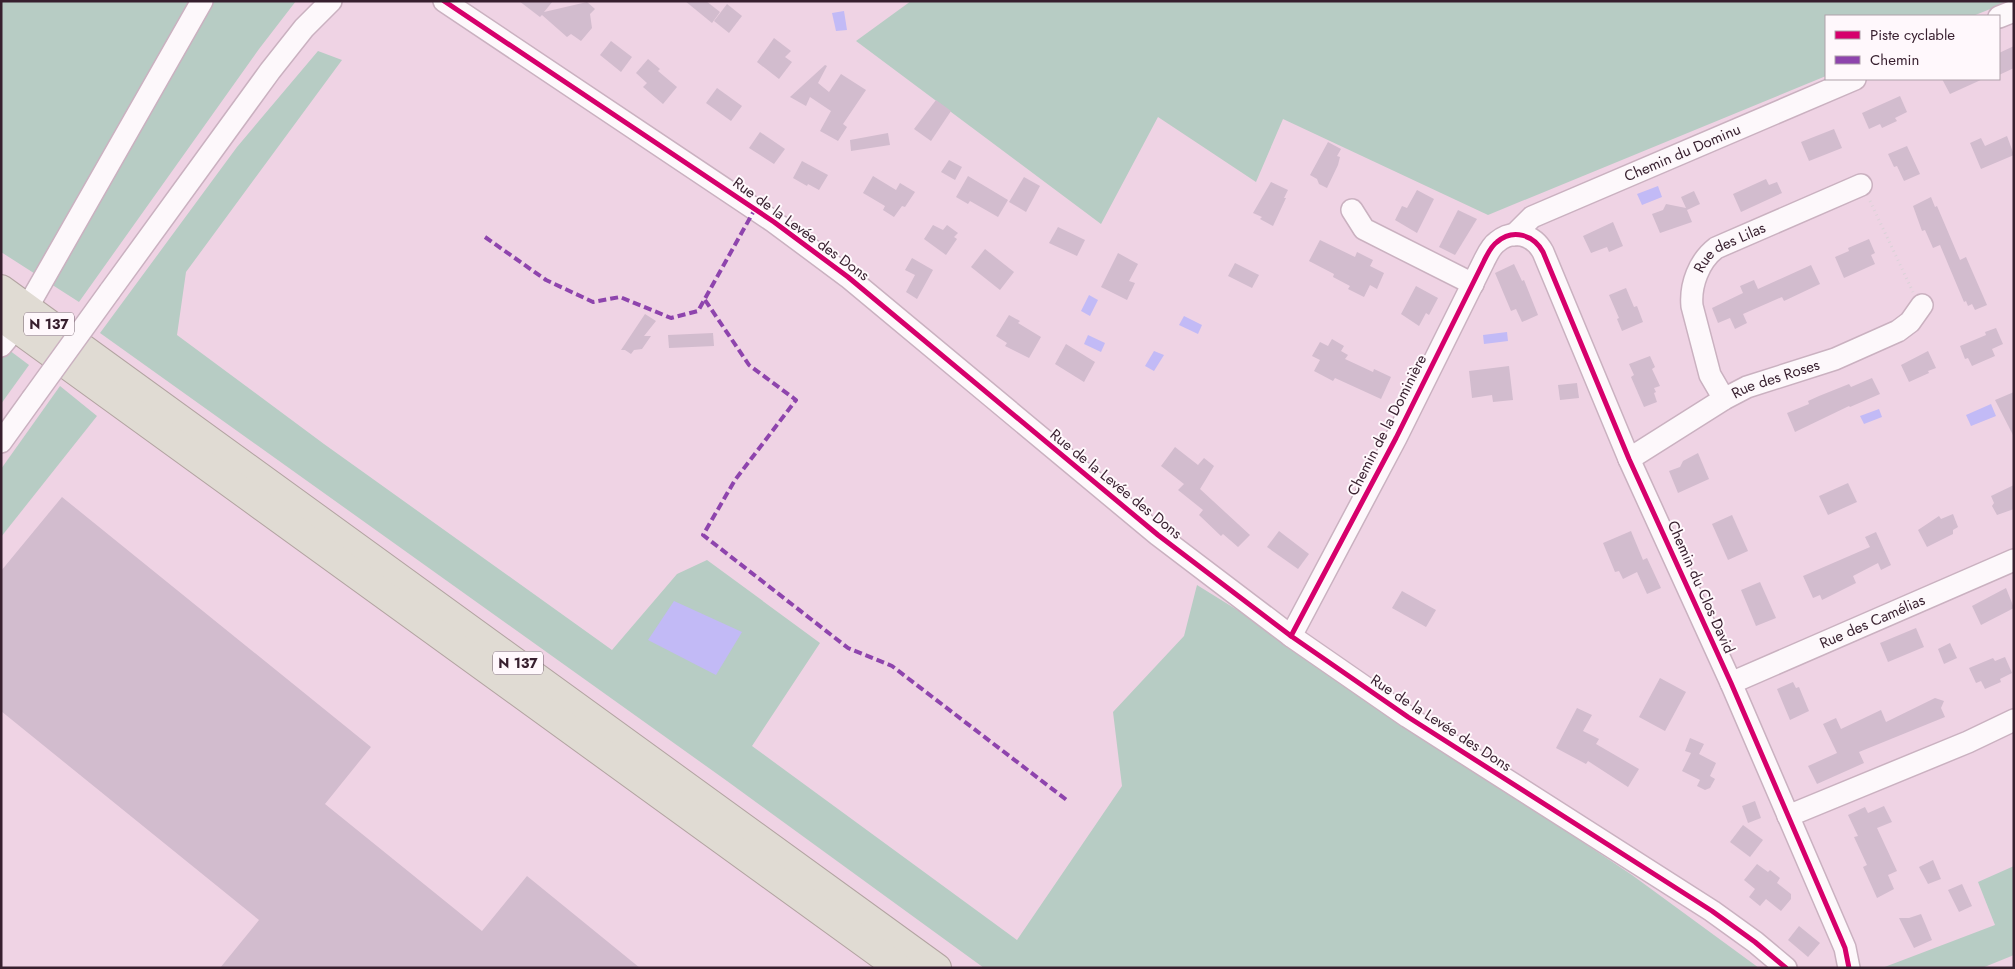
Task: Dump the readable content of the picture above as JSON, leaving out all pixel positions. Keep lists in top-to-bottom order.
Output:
{
  "streets": {
    "highway": ["N 137"],
    "street": [
      "Chemin du Dominu",
      "Rue de la Levée des Dons",
      "Rue des Lilas",
      "Rue des Roses",
      "Chemin de la Dominière",
      "Chemin du Clos David",
      "Rue des Camélias"
    ]
  },
  "crossings": [
    ["Chemin du Dominu", "Chemin de la Dominière"],
    ["Chemin du Dominu", "Chemin du Clos David"],
    ["Rue de la Levée des Dons", "Chemin de la Dominière"],
    ["Rue des Lilas", "Rue des Roses"],
    ["Rue des Roses", "Chemin du Clos David"],
    ["Chemin de la Dominière", "Chemin du Clos David"],
    ["Chemin du Clos David", "Rue des Camélias"]
  ],
  "legend": ["Piste cyclable", "Chemin"]
}
